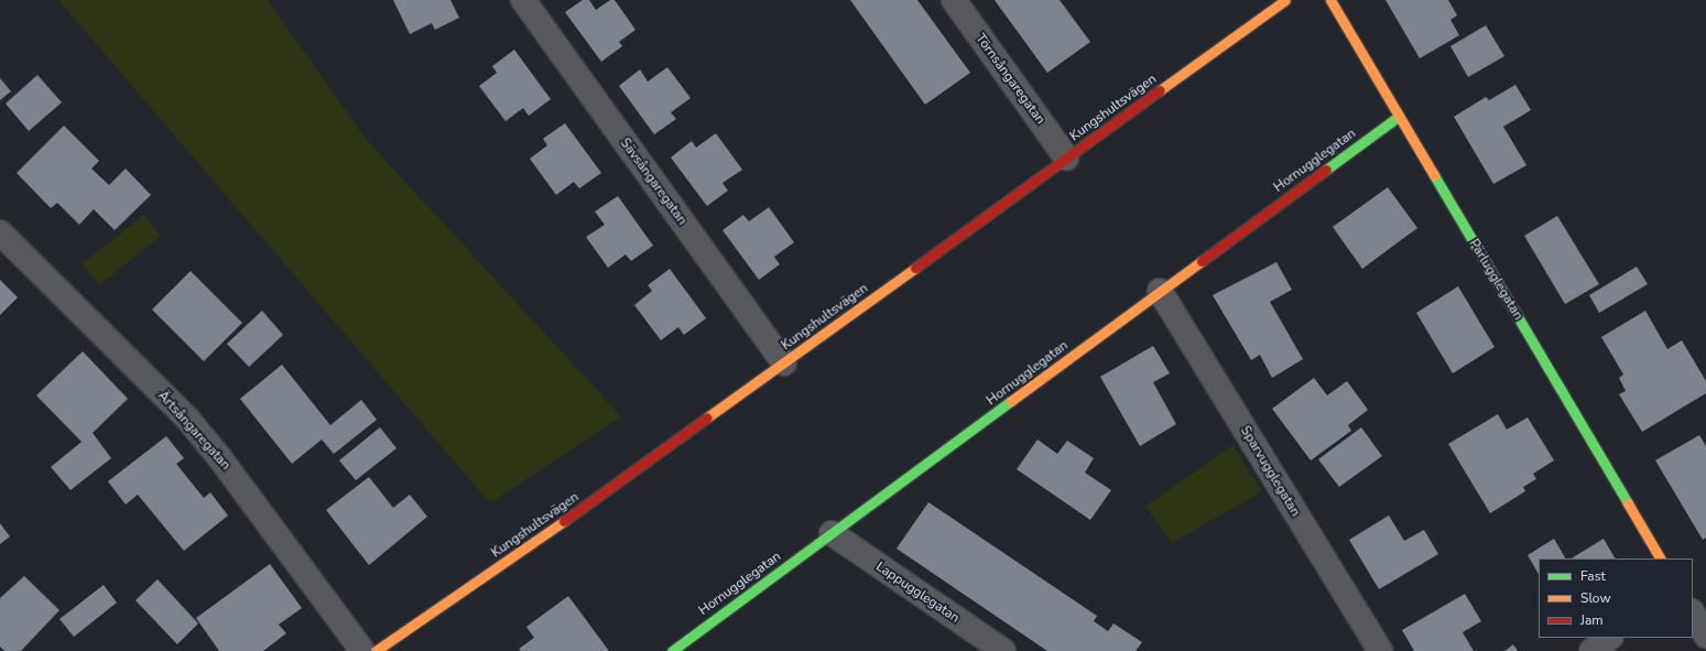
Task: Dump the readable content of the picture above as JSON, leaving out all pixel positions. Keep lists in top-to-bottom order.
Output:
{
  "streets": {
    "street": [
      "Törnsångaregatan",
      "Kungshultsvägen",
      "Hornugglegatan",
      "Sävsångaregatan",
      "Pärlugglegatan",
      "Ärtsångaregatan",
      "Sparvugglegatan",
      "Lappugglegatan"
    ]
  },
  "crossings": [
    ["Törnsångaregatan", "Kungshultsvägen"],
    ["Kungshultsvägen", "Sävsångaregatan"],
    ["Hornugglegatan", "Pärlugglegatan"],
    ["Hornugglegatan", "Sparvugglegatan"],
    ["Hornugglegatan", "Lappugglegatan"]
  ],
  "legend": ["Fast", "Slow", "Jam"]
}
